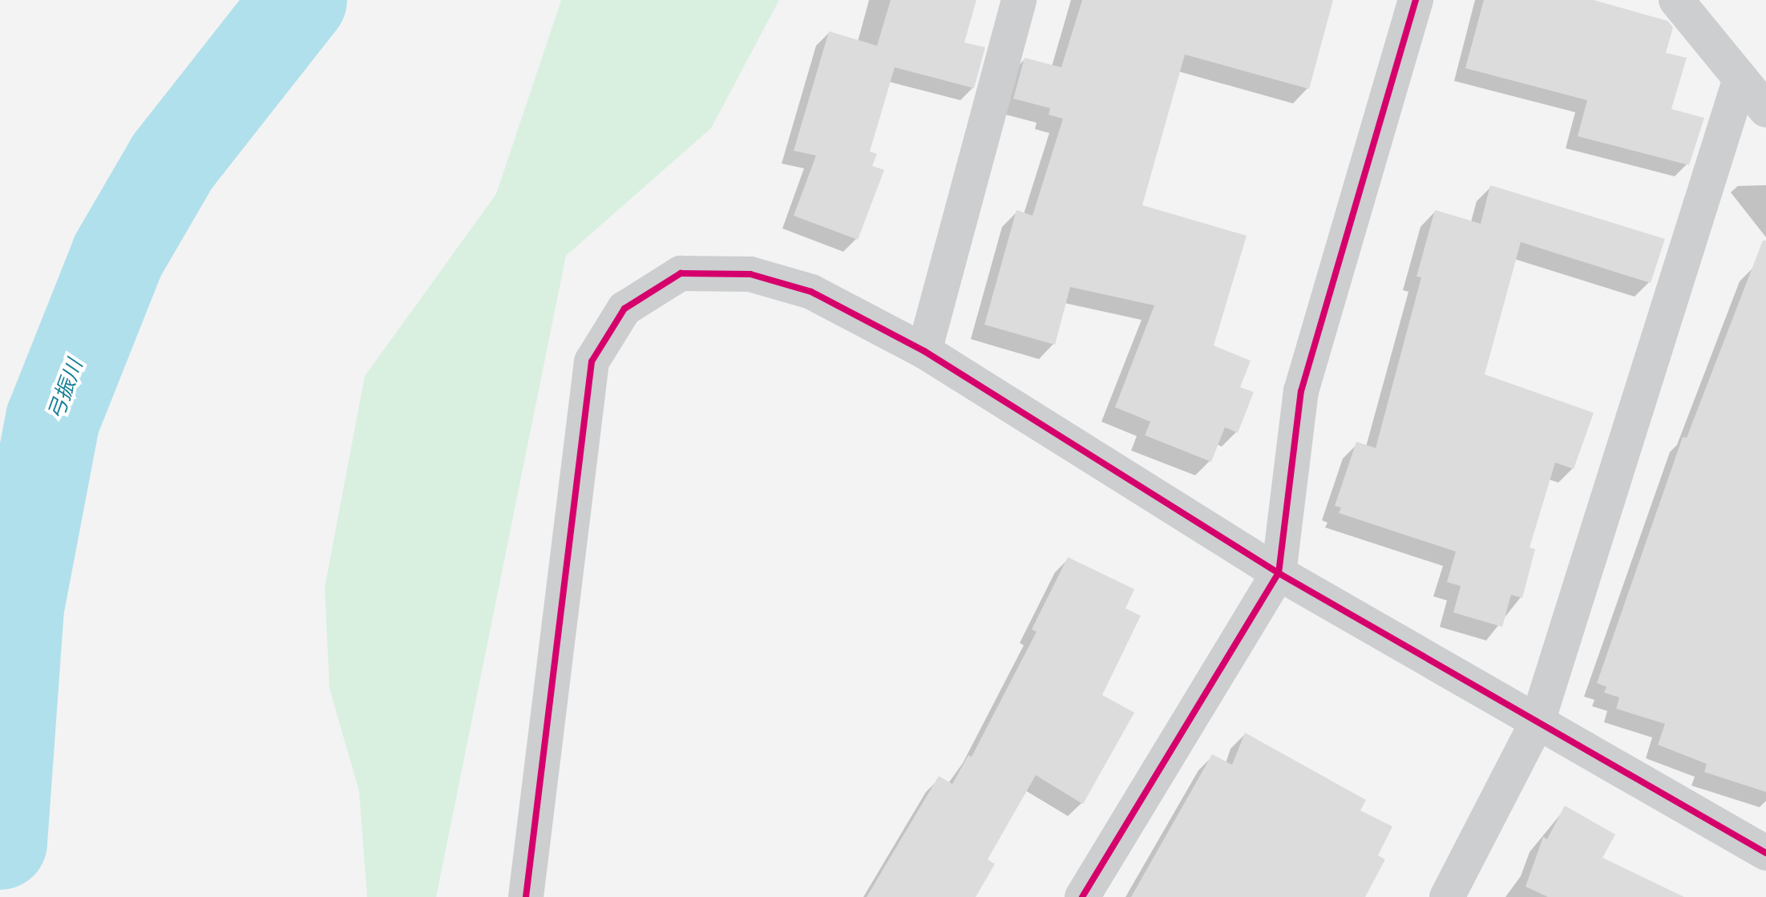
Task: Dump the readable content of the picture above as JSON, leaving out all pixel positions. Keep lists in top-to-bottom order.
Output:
{
  "water": ["弓振川"]
}
